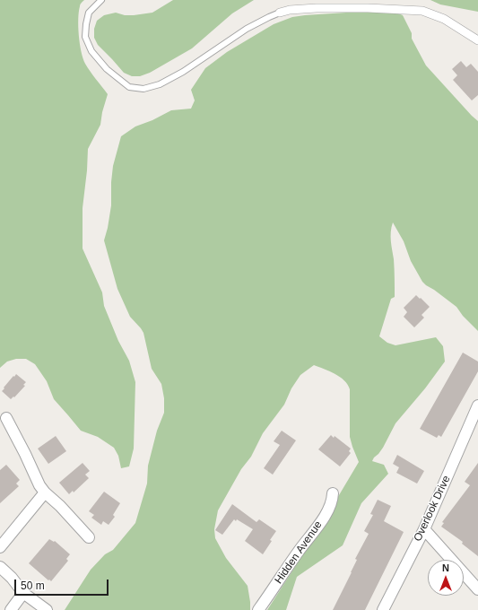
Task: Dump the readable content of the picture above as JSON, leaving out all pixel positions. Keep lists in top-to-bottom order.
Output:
{
  "streets": {
    "street": ["Overlook Drive", "Hidden Avenue"]
  },
  "scale_bar": "50 m",
  "north": "top"
}
